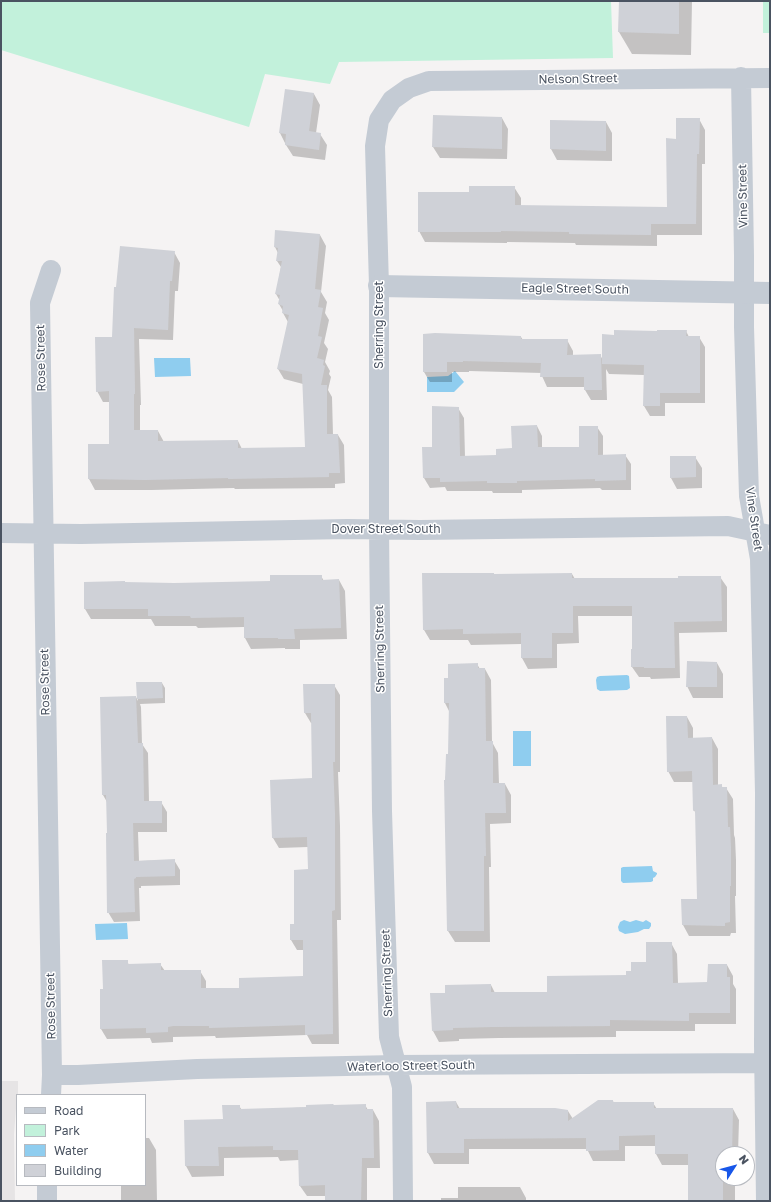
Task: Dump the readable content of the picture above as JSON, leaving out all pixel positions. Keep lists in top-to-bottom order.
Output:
{
  "streets": {
    "street": [
      "Nelson Street",
      "Vine Street",
      "Eagle Street South",
      "Sherring Street",
      "Rose Street",
      "Dover Street South",
      "Waterloo Street South"
    ]
  },
  "crossings": [
    ["Nelson Street", "Vine Street"],
    ["Nelson Street", "Sherring Street"],
    ["Vine Street", "Eagle Street South"],
    ["Vine Street", "Dover Street South"],
    ["Vine Street", "Waterloo Street South"],
    ["Eagle Street South", "Sherring Street"],
    ["Sherring Street", "Dover Street South"],
    ["Sherring Street", "Waterloo Street South"],
    ["Rose Street", "Dover Street South"],
    ["Rose Street", "Waterloo Street South"]
  ],
  "legend": [
    "Road",
    "Park",
    "Water",
    "Building"
  ],
  "north": "top right"
}
